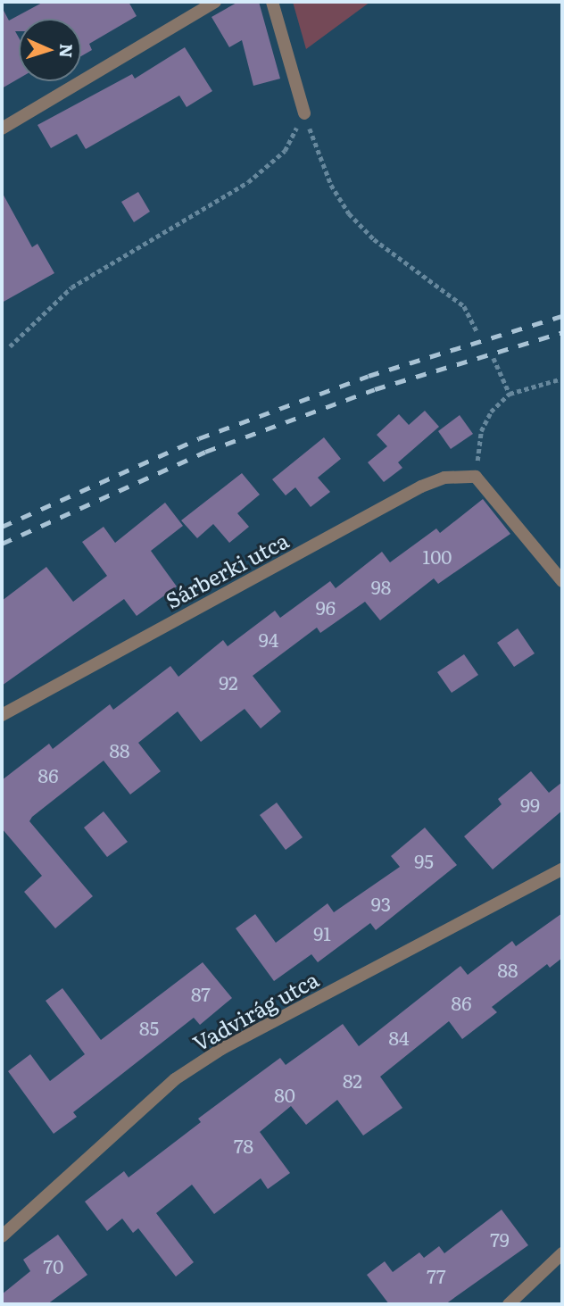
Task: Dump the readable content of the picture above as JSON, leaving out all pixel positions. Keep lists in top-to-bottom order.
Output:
{
  "streets": {
    "street": ["Sárberki utca", "Vadvirág utca"]
  },
  "house_numbers": [
    "100",
    "98",
    "96",
    "94",
    "92",
    "88",
    "86",
    "99",
    "95",
    "93",
    "91",
    "88",
    "87",
    "86",
    "85",
    "84",
    "82",
    "80",
    "78",
    "79",
    "70",
    "77"
  ],
  "north": "right"
}
